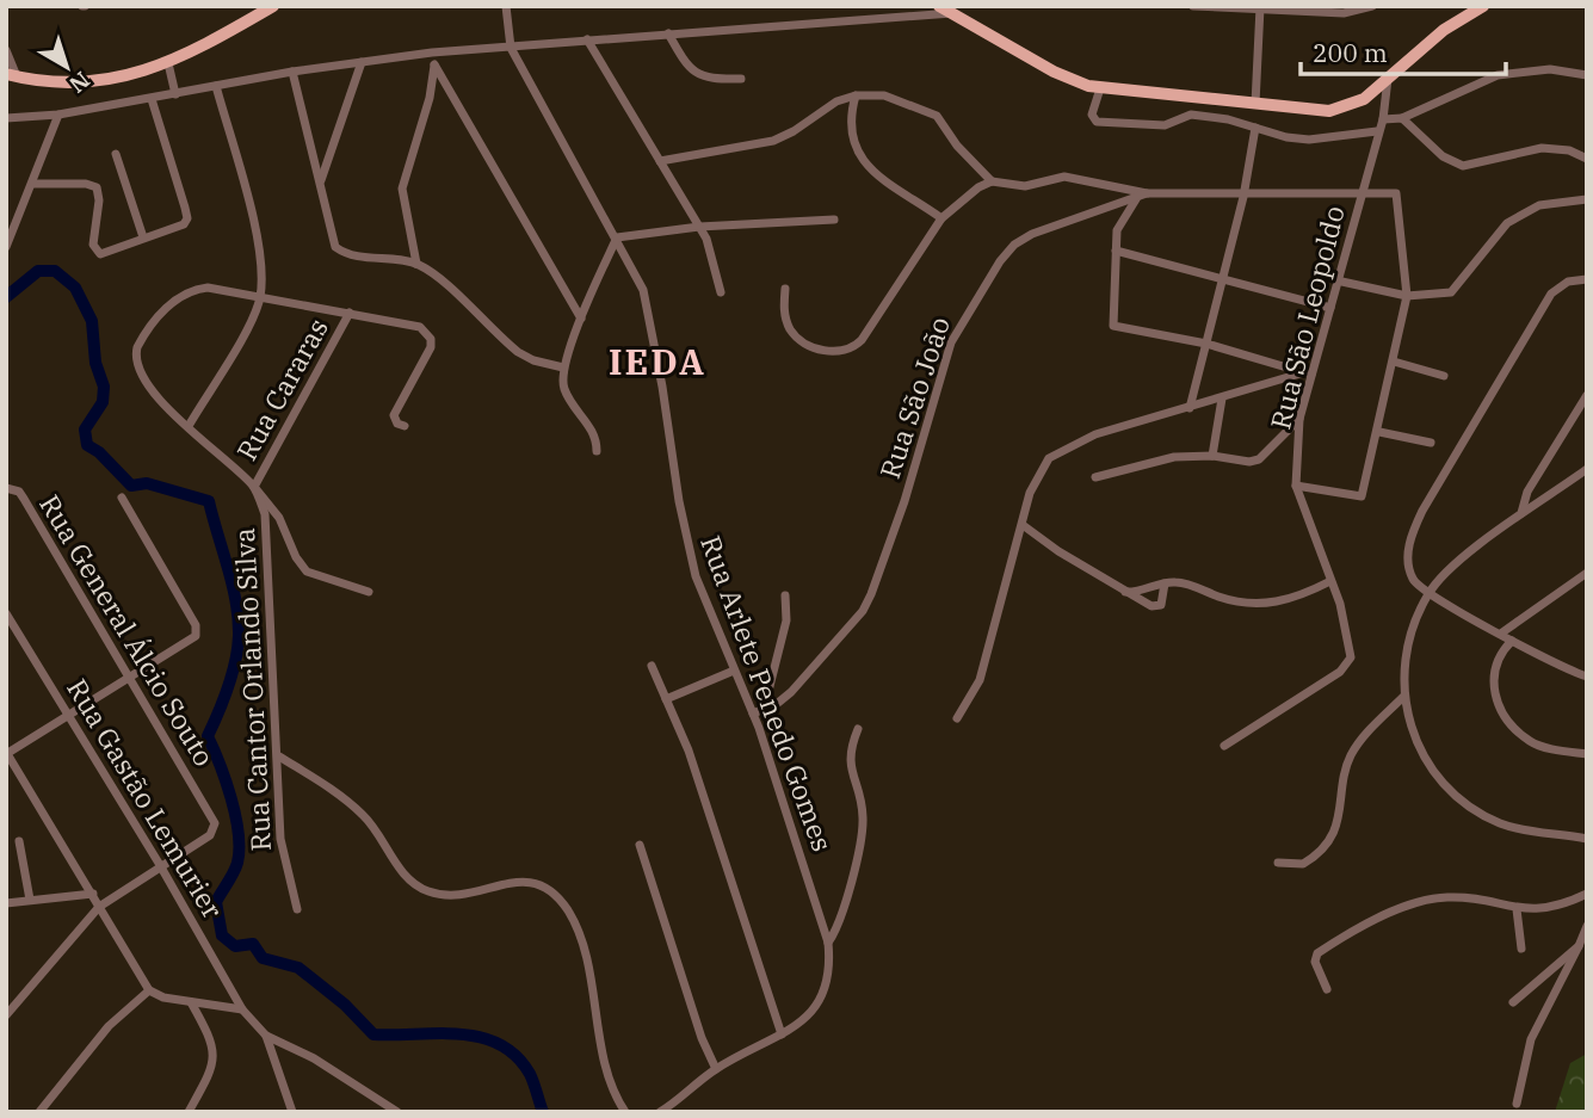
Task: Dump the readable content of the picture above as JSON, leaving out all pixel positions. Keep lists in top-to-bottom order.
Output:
{
  "streets": {
    "street": [
      "Rua São Leopoldo",
      "Rua Cararas",
      "Rua São João",
      "Rua General Álcio Souto",
      "Rua Cantor Orlando Silva",
      "Rua Arlete Penedo Gomes",
      "Rua Gastão Lemurier"
    ]
  },
  "crossings": [
    ["Rua Cararas", "Rua Cantor Orlando Silva"],
    ["Rua São João", "Rua Arlete Penedo Gomes"],
    ["Rua General Álcio Souto", "Rua Gastão Lemurier"]
  ],
  "districts": ["IEDA"],
  "scale_bar": "200 m",
  "north": "bottom right"
}
